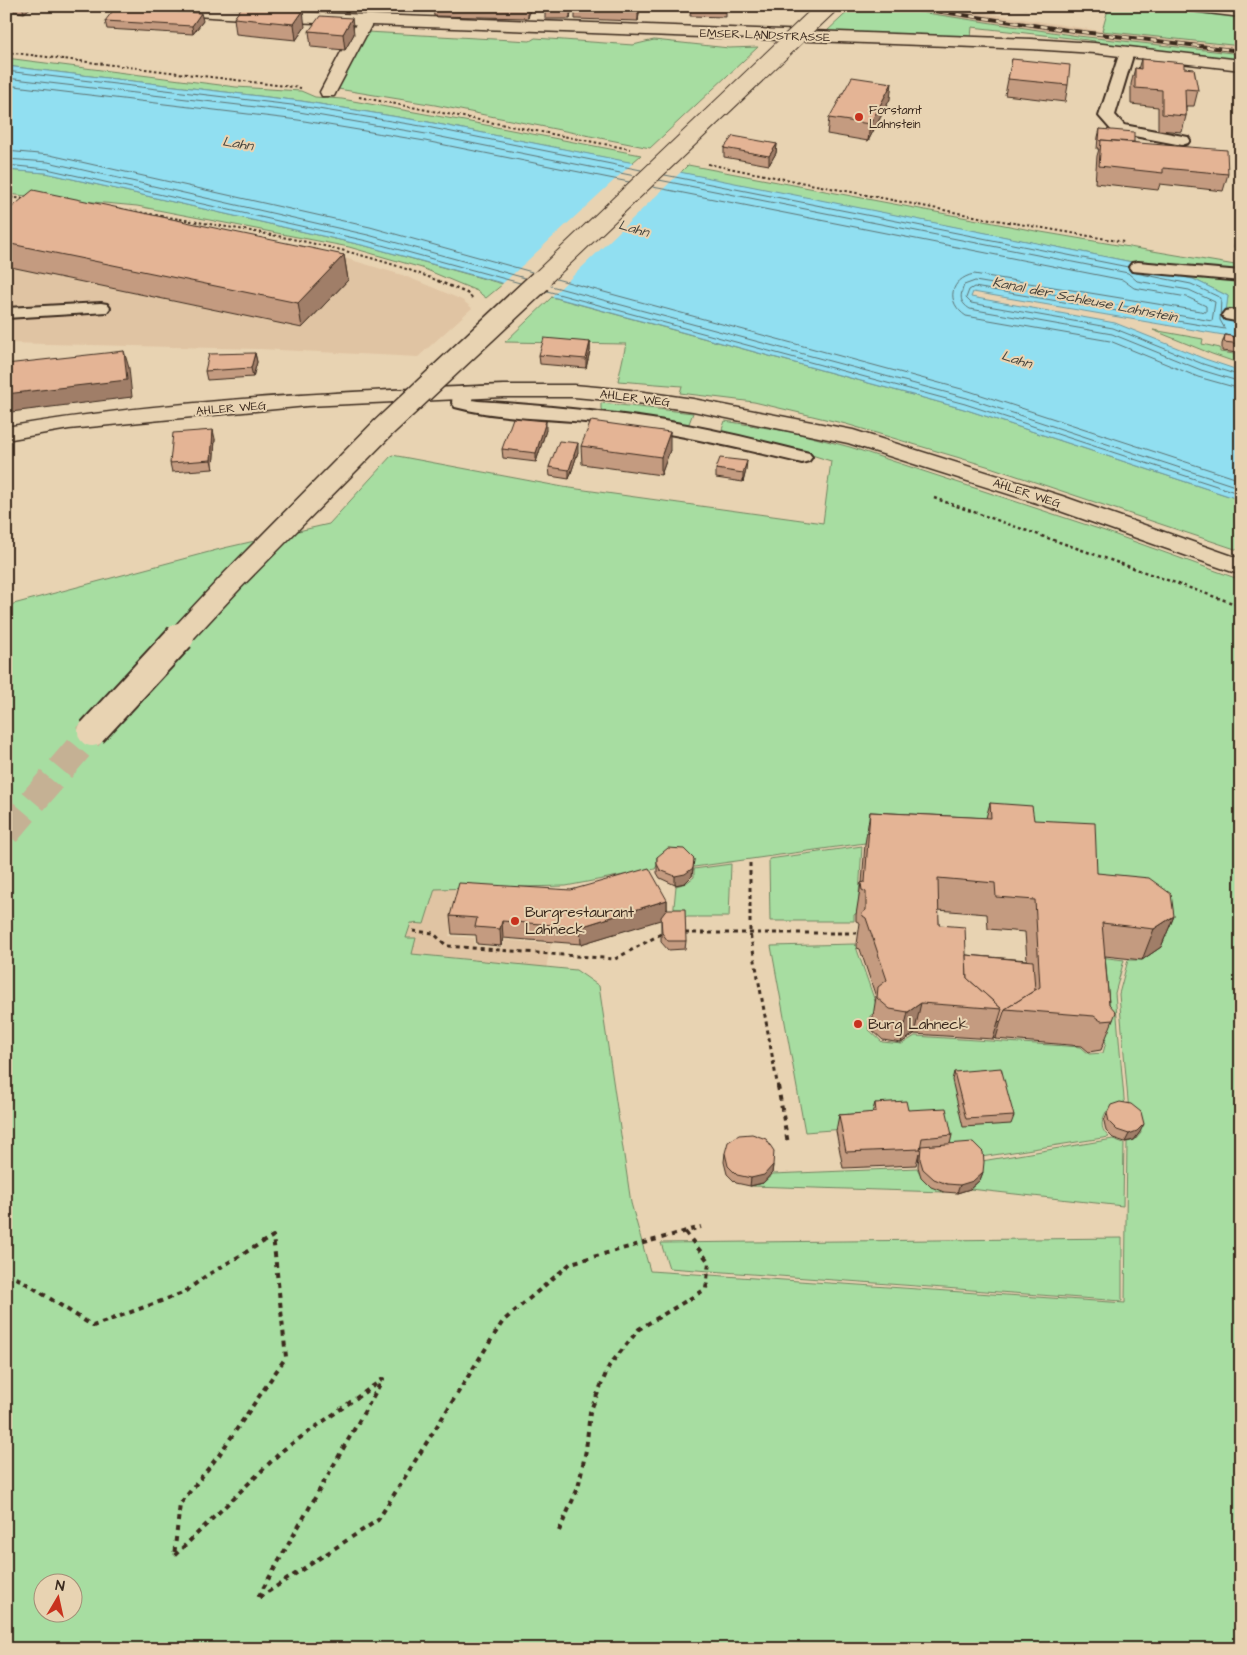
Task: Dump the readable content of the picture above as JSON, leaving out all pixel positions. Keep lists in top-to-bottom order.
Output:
{
  "streets": {
    "street": ["EMSER LANDSTRASSE", "AHLER WEG"]
  },
  "water": ["Lahn", "Kanal der Schleuse Lahnstein"],
  "places": ["Forstamt Lahnstein", "Burgrestaurant Lahneck", "Burg Lahneck"],
  "north": "top"
}
